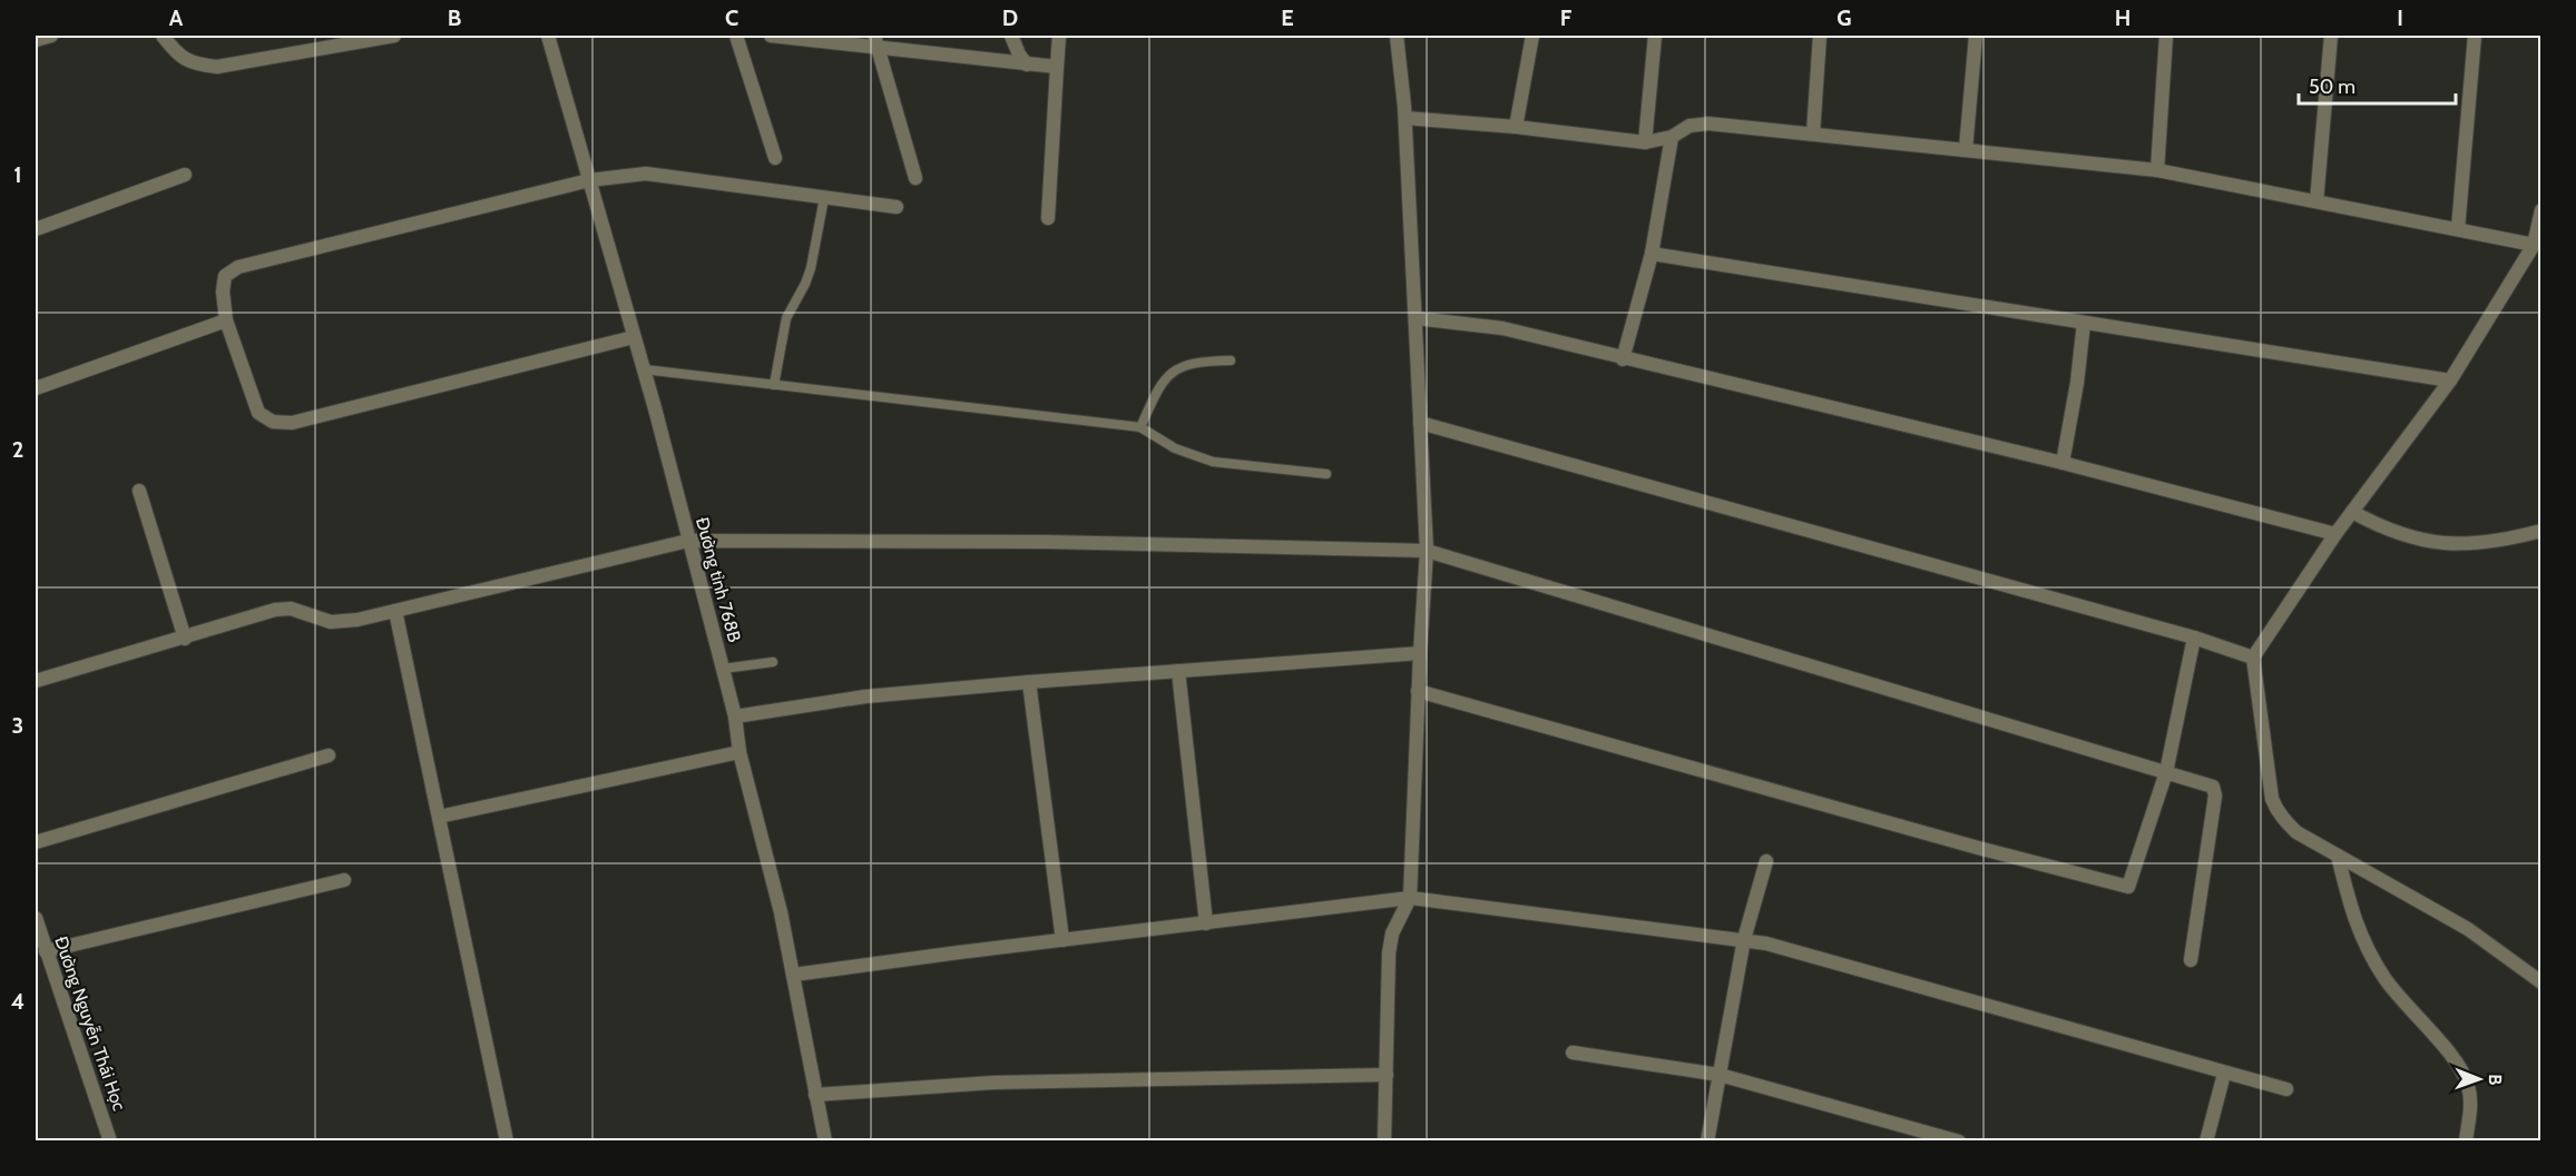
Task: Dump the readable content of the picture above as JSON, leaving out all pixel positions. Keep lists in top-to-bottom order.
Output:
{
  "streets": {
    "street": ["Đường tỉnh 768B", "Đường Nguyễn Thái Học"]
  },
  "scale_bar": "50 m",
  "north": "right",
  "grid": {
    "columns": [
      "A",
      "B",
      "C",
      "D",
      "E",
      "F",
      "G",
      "H",
      "I"
    ],
    "rows": [
      "1",
      "2",
      "3",
      "4"
    ]
  }
}
